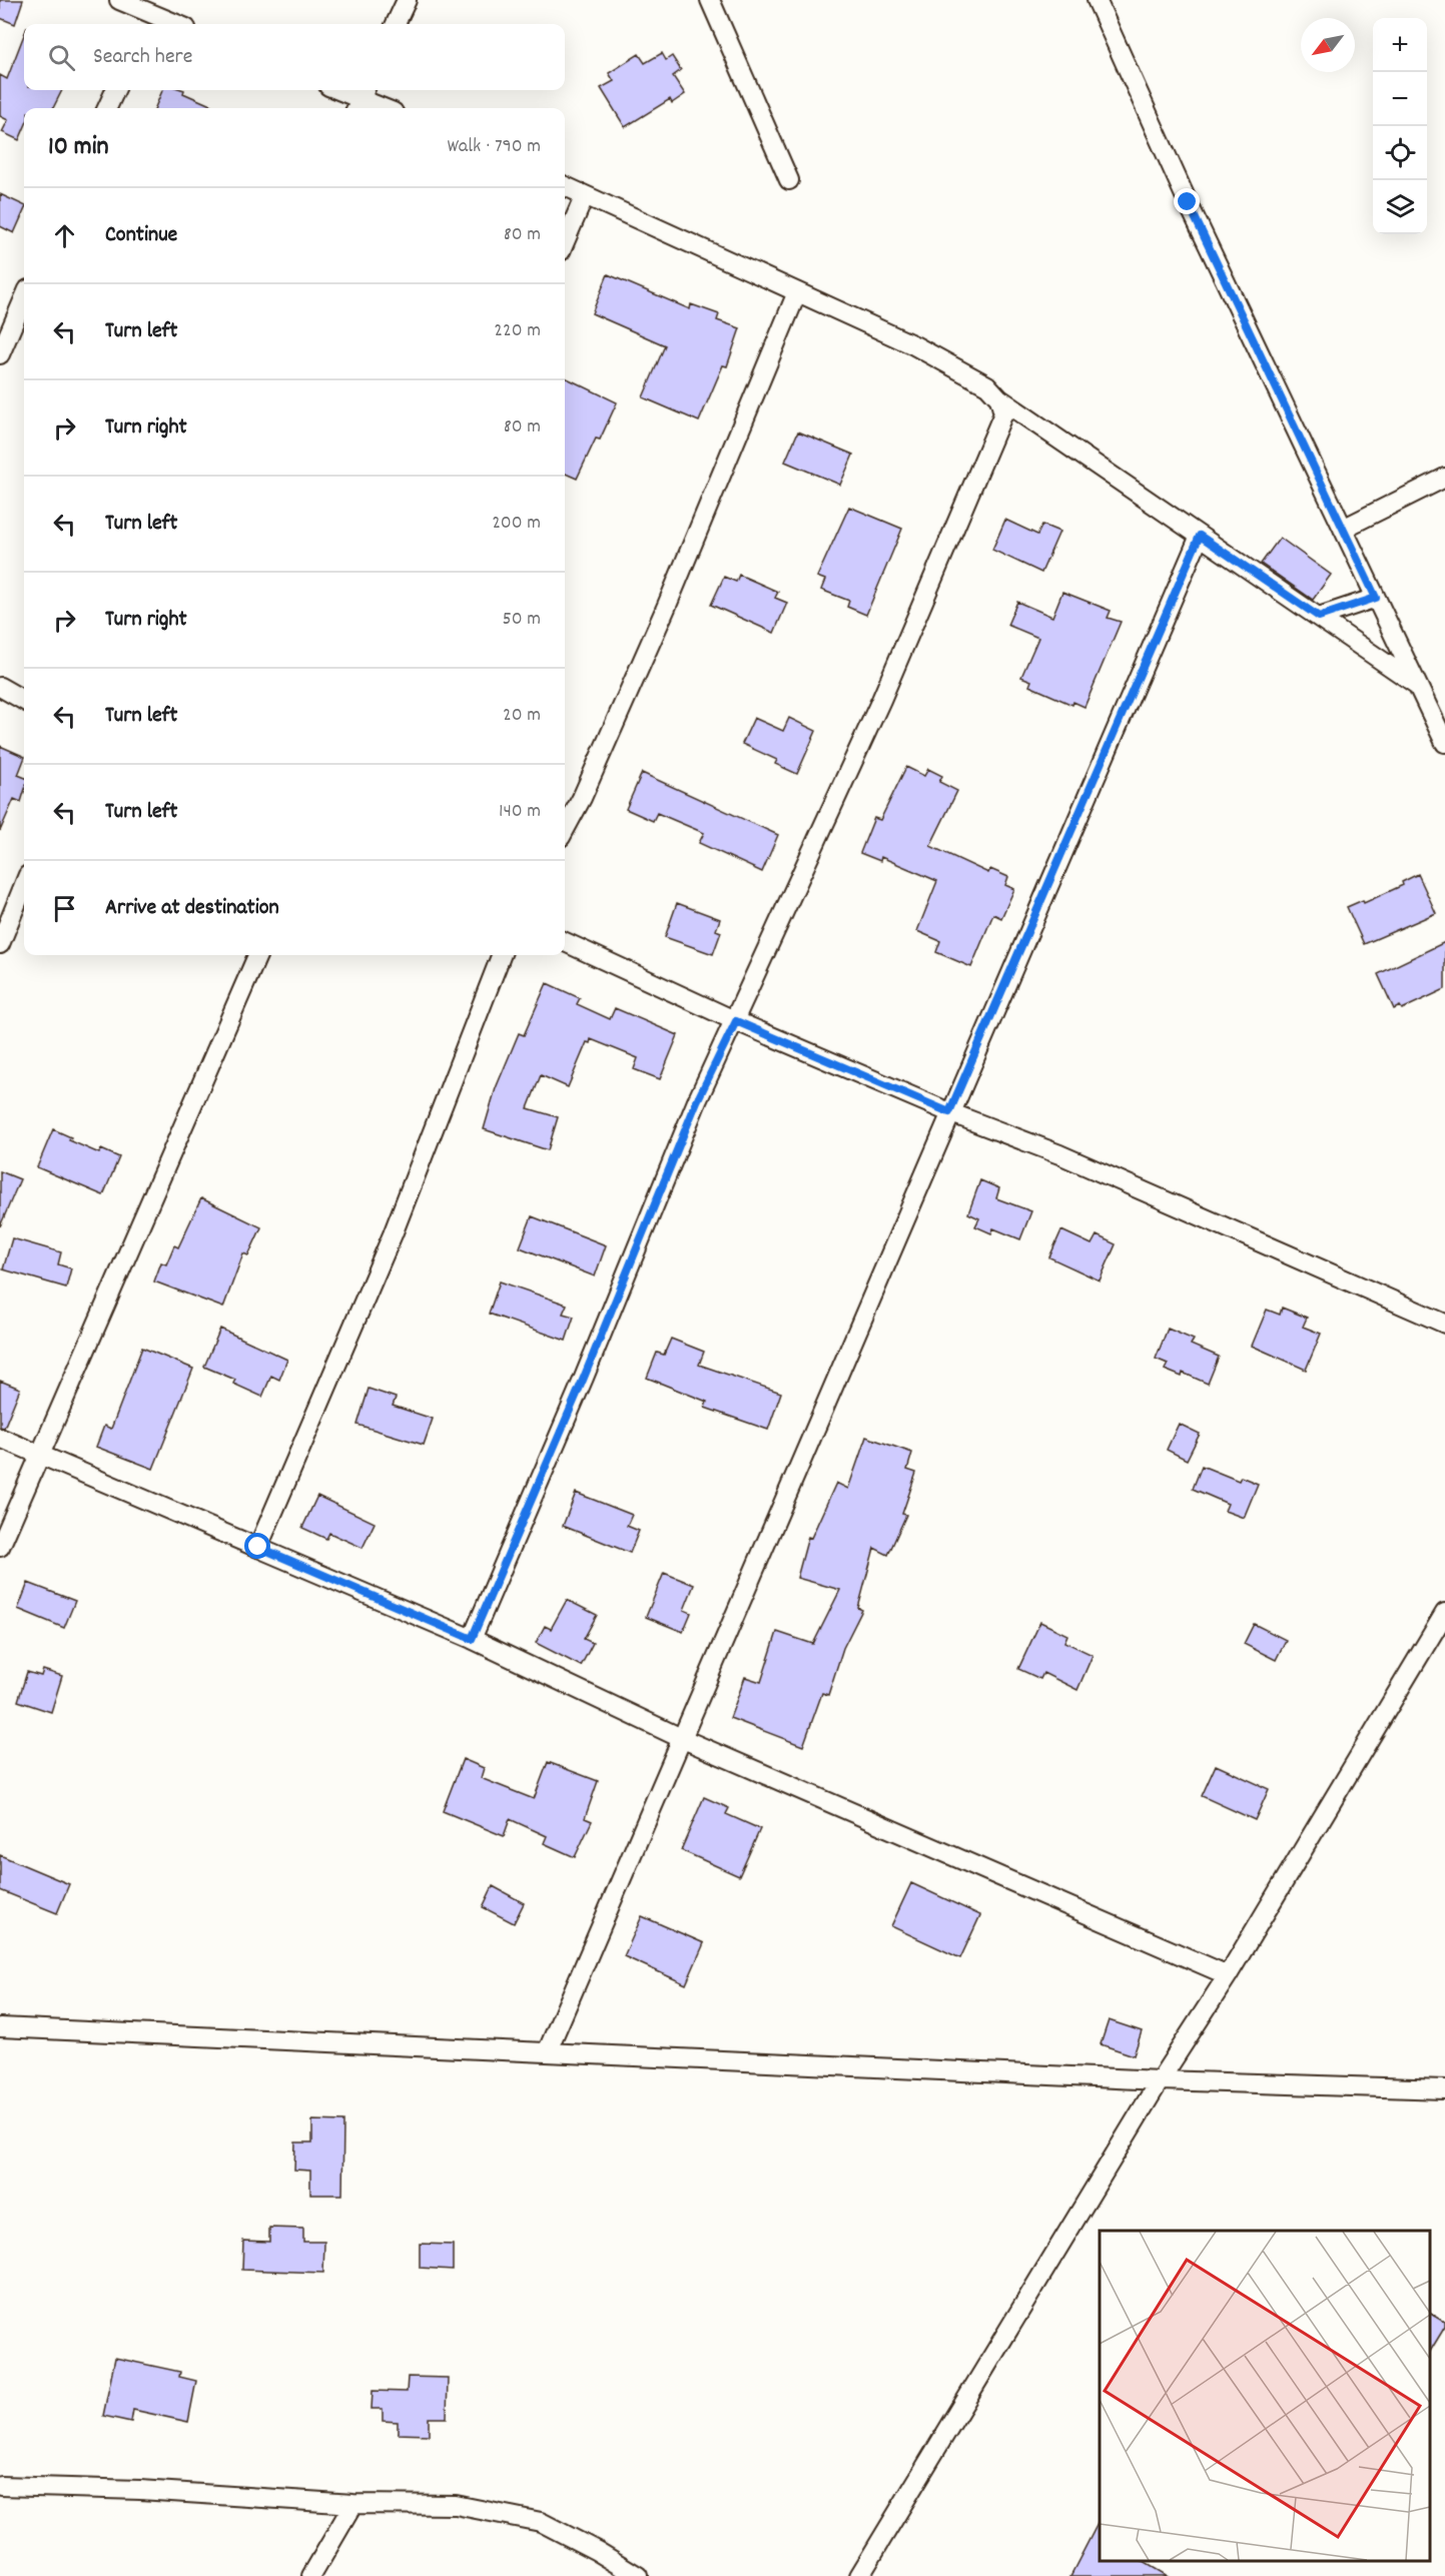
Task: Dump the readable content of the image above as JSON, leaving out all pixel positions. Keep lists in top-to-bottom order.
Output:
{
  "north": "bottom left",
  "page": {
    "map_buttons": ["+", "−"],
    "search": "Search here",
    "heading": ["10 min", "Walk · 790 m"],
    "list": [
      ["Continue", "80 m"],
      ["Turn left", "220 m"],
      ["Turn right", "80 m"],
      ["Turn left", "200 m"],
      ["Turn right", "50 m"],
      ["Turn left", "20 m"],
      ["Turn left", "140 m"],
      "Arrive at destination"
    ]
  }
}
